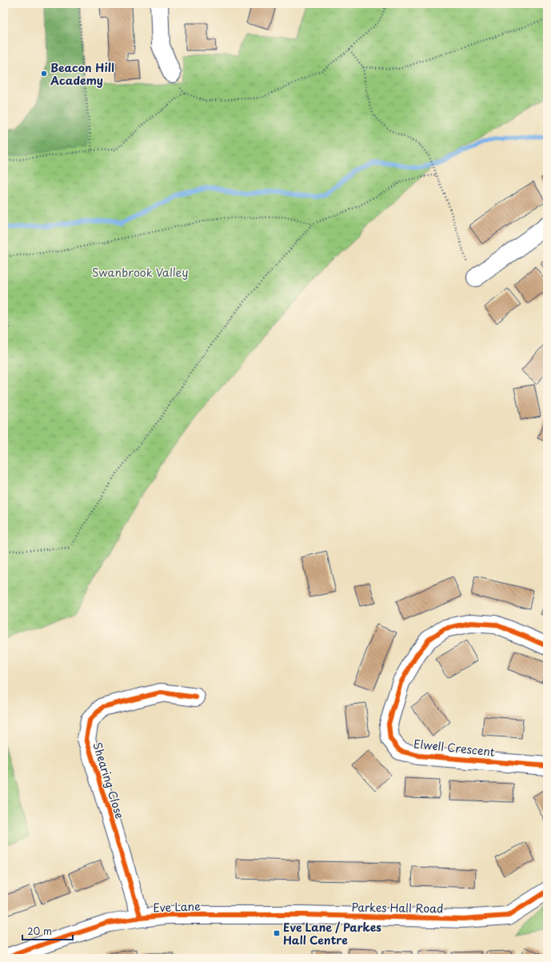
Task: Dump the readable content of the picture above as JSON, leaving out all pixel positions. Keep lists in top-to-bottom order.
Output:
{
  "streets": {
    "street": [
      "Elwell Crescent",
      "Shearing Close",
      "Eve Lane",
      "Parkes Hall Road"
    ]
  },
  "crossings": [
    ["Shearing Close", "Eve Lane"],
    ["Eve Lane", "Parkes Hall Road"]
  ],
  "parks": ["Swanbrook Valley"],
  "places": {
    "other": ["Beacon Hill Academy"],
    "transit": ["Eve Lane / Parkes Hall Centre"]
  },
  "scale_bar": "20 m"
}
